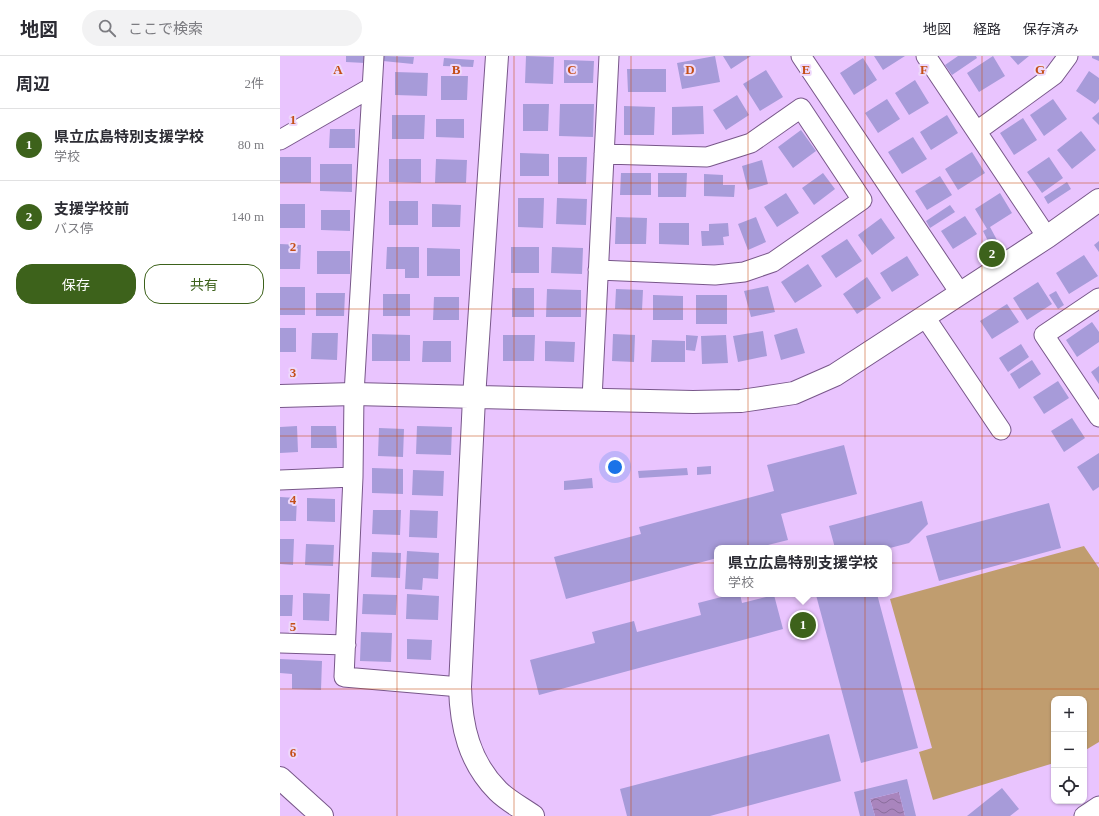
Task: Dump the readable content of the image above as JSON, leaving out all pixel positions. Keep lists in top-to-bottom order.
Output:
{
  "page": {
    "header": "地図",
    "search": "ここで検索",
    "nav": ["地図", "経路", "保存済み"],
    "heading": ["周辺", "2件"],
    "list": [
      {
        "mark": "1",
        "name": "県立広島特別支援学校",
        "note": "学校",
        "value": "80 m"
      },
      {
        "mark": "2",
        "name": "支援学校前",
        "note": "バス停",
        "value": "140 m"
      }
    ],
    "pins": ["2", "1"],
    "buttons": ["保存", "共有"],
    "popup": ["県立広島特別支援学校", "学校"],
    "map_buttons": ["+", "−"]
  },
  "grid": {
    "columns": [
      "A",
      "B",
      "C",
      "D",
      "E",
      "F",
      "G"
    ],
    "rows": [
      "1",
      "2",
      "3",
      "4",
      "5",
      "6"
    ]
  }
}
